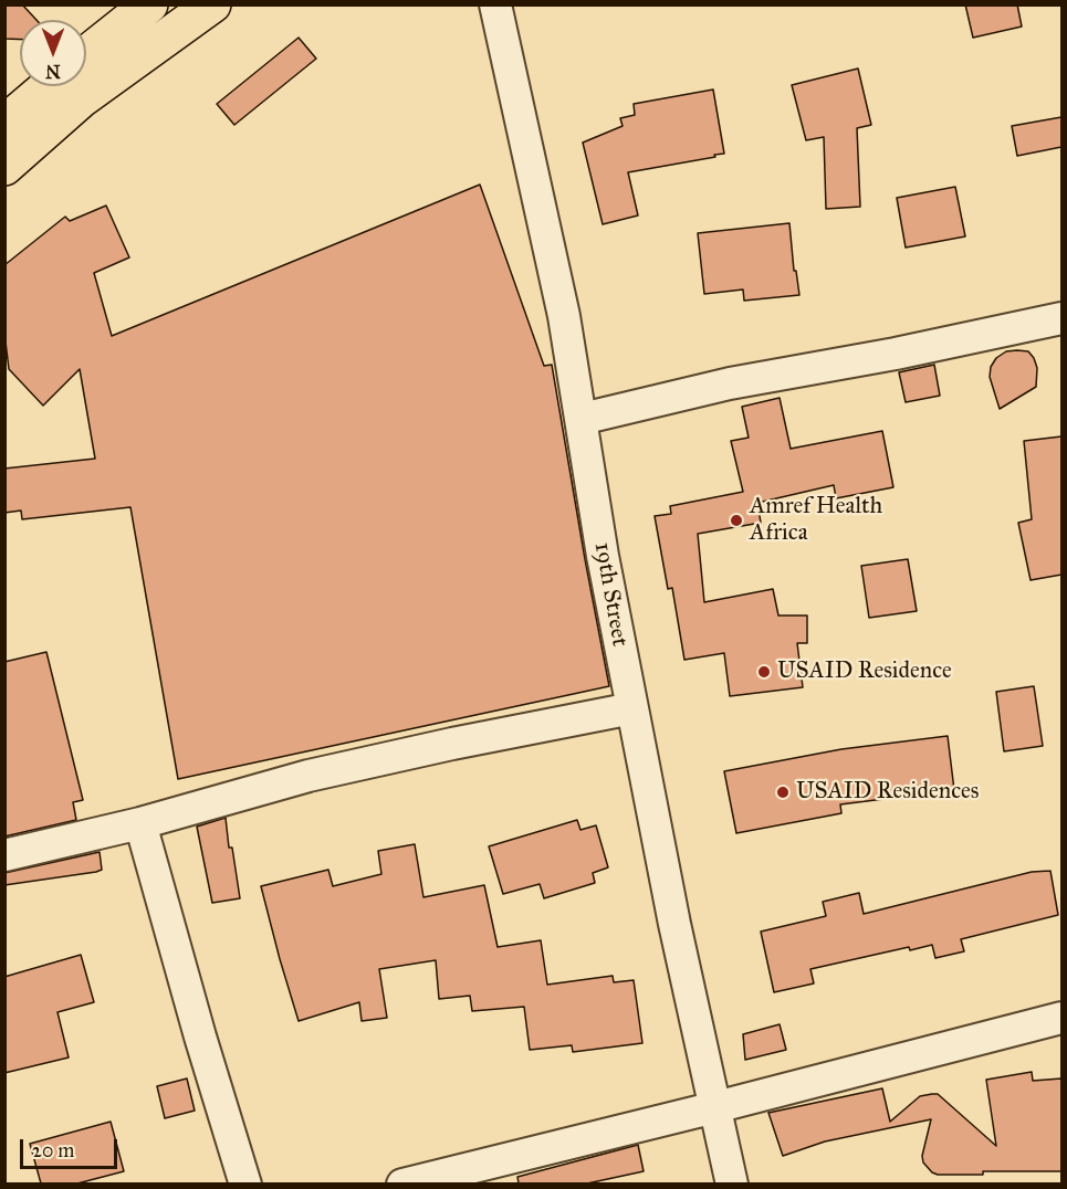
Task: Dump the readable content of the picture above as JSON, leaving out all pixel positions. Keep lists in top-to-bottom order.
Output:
{
  "streets": {
    "street": ["19th Street"]
  },
  "places": ["Amref Health Africa", "USAID Residence", "USAID Residences"],
  "scale_bar": "20 m",
  "north": "bottom"
}
